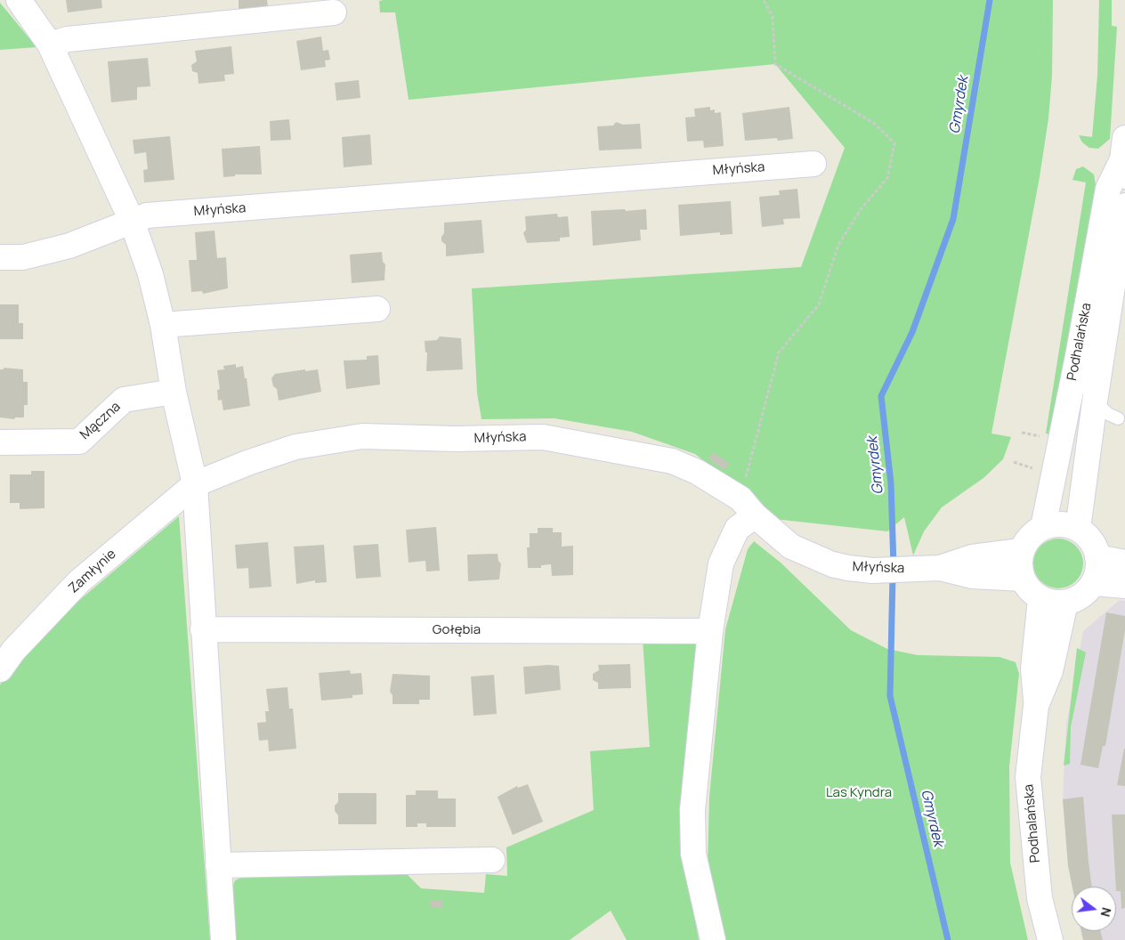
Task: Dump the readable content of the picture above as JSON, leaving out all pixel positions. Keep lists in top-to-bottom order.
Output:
{
  "streets": {
    "street": [
      "Młyńska",
      "Podhalańska",
      "Mączna",
      "Zamłynie",
      "Gołębia"
    ]
  },
  "crossings": [
    ["Młyńska", "Podhalańska"],
    ["Młyńska", "Zamłynie"]
  ],
  "water": ["Gmyrdek"],
  "parks": ["Las Kyndra"],
  "north": "right"
}
